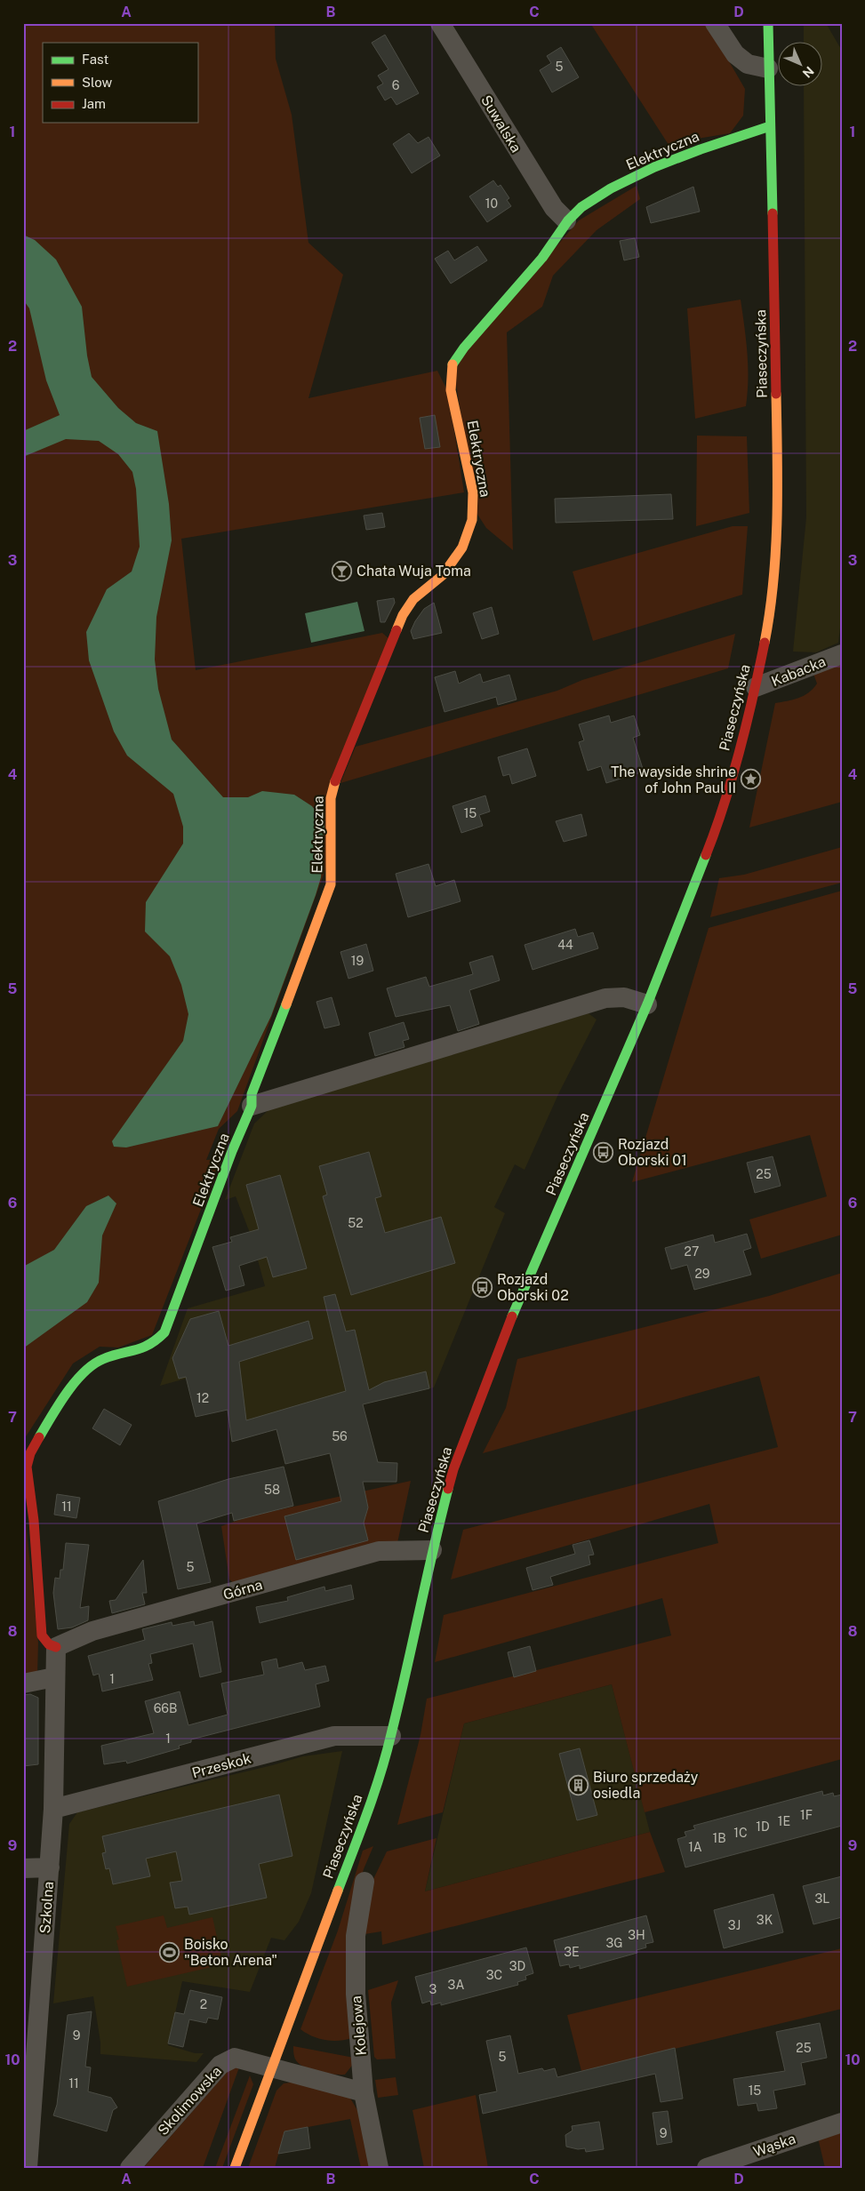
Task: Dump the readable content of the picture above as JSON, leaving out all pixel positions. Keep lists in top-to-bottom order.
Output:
{
  "streets": {
    "main road": ["Elektryczna", "Piaseczyńska"],
    "street": [
      "Suwalska",
      "Kabacka",
      "Górna",
      "Przeskok",
      "Szkolna",
      "Kolejowa",
      "Skolimowska",
      "Wąska"
    ]
  },
  "crossings": [
    ["Suwalska", "Elektryczna"],
    ["Elektryczna", "Piaseczyńska"],
    ["Elektryczna", "Górna"],
    ["Elektryczna", "Szkolna"],
    ["Piaseczyńska", "Kabacka"],
    ["Piaseczyńska", "Górna"],
    ["Piaseczyńska", "Przeskok"],
    ["Piaseczyńska", "Skolimowska"],
    ["Górna", "Szkolna"],
    ["Przeskok", "Szkolna"],
    ["Kolejowa", "Skolimowska"]
  ],
  "places": {
    "bar": ["Chata Wuja Toma"],
    "place": ["The wayside shrine of John Paul II"],
    "bus stop": ["Rozjazd Oborski 01", "Rozjazd Oborski 02"],
    "building": ["Biuro sprzedaży osiedla"],
    "sports": ["Boisko \"Beton Arena\""]
  },
  "house_numbers": [
    "5",
    "6",
    "10",
    "15",
    "44",
    "19",
    "25",
    "52",
    "27",
    "29",
    "12",
    "56",
    "58",
    "11",
    "5",
    "1",
    "66B",
    "1",
    "1F",
    "1E",
    "1D",
    "1C",
    "1B",
    "1A",
    "3L",
    "3K",
    "3J",
    "3H",
    "3G",
    "3E",
    "3D",
    "3C",
    "3A",
    "3",
    "2",
    "9",
    "25",
    "5",
    "11",
    "15",
    "9"
  ],
  "legend": ["Fast", "Slow", "Jam"],
  "north": "bottom right",
  "grid": {
    "columns": [
      "A",
      "B",
      "C",
      "D"
    ],
    "rows": [
      "1",
      "2",
      "3",
      "4",
      "5",
      "6",
      "7",
      "8",
      "9",
      "10"
    ]
  }
}
